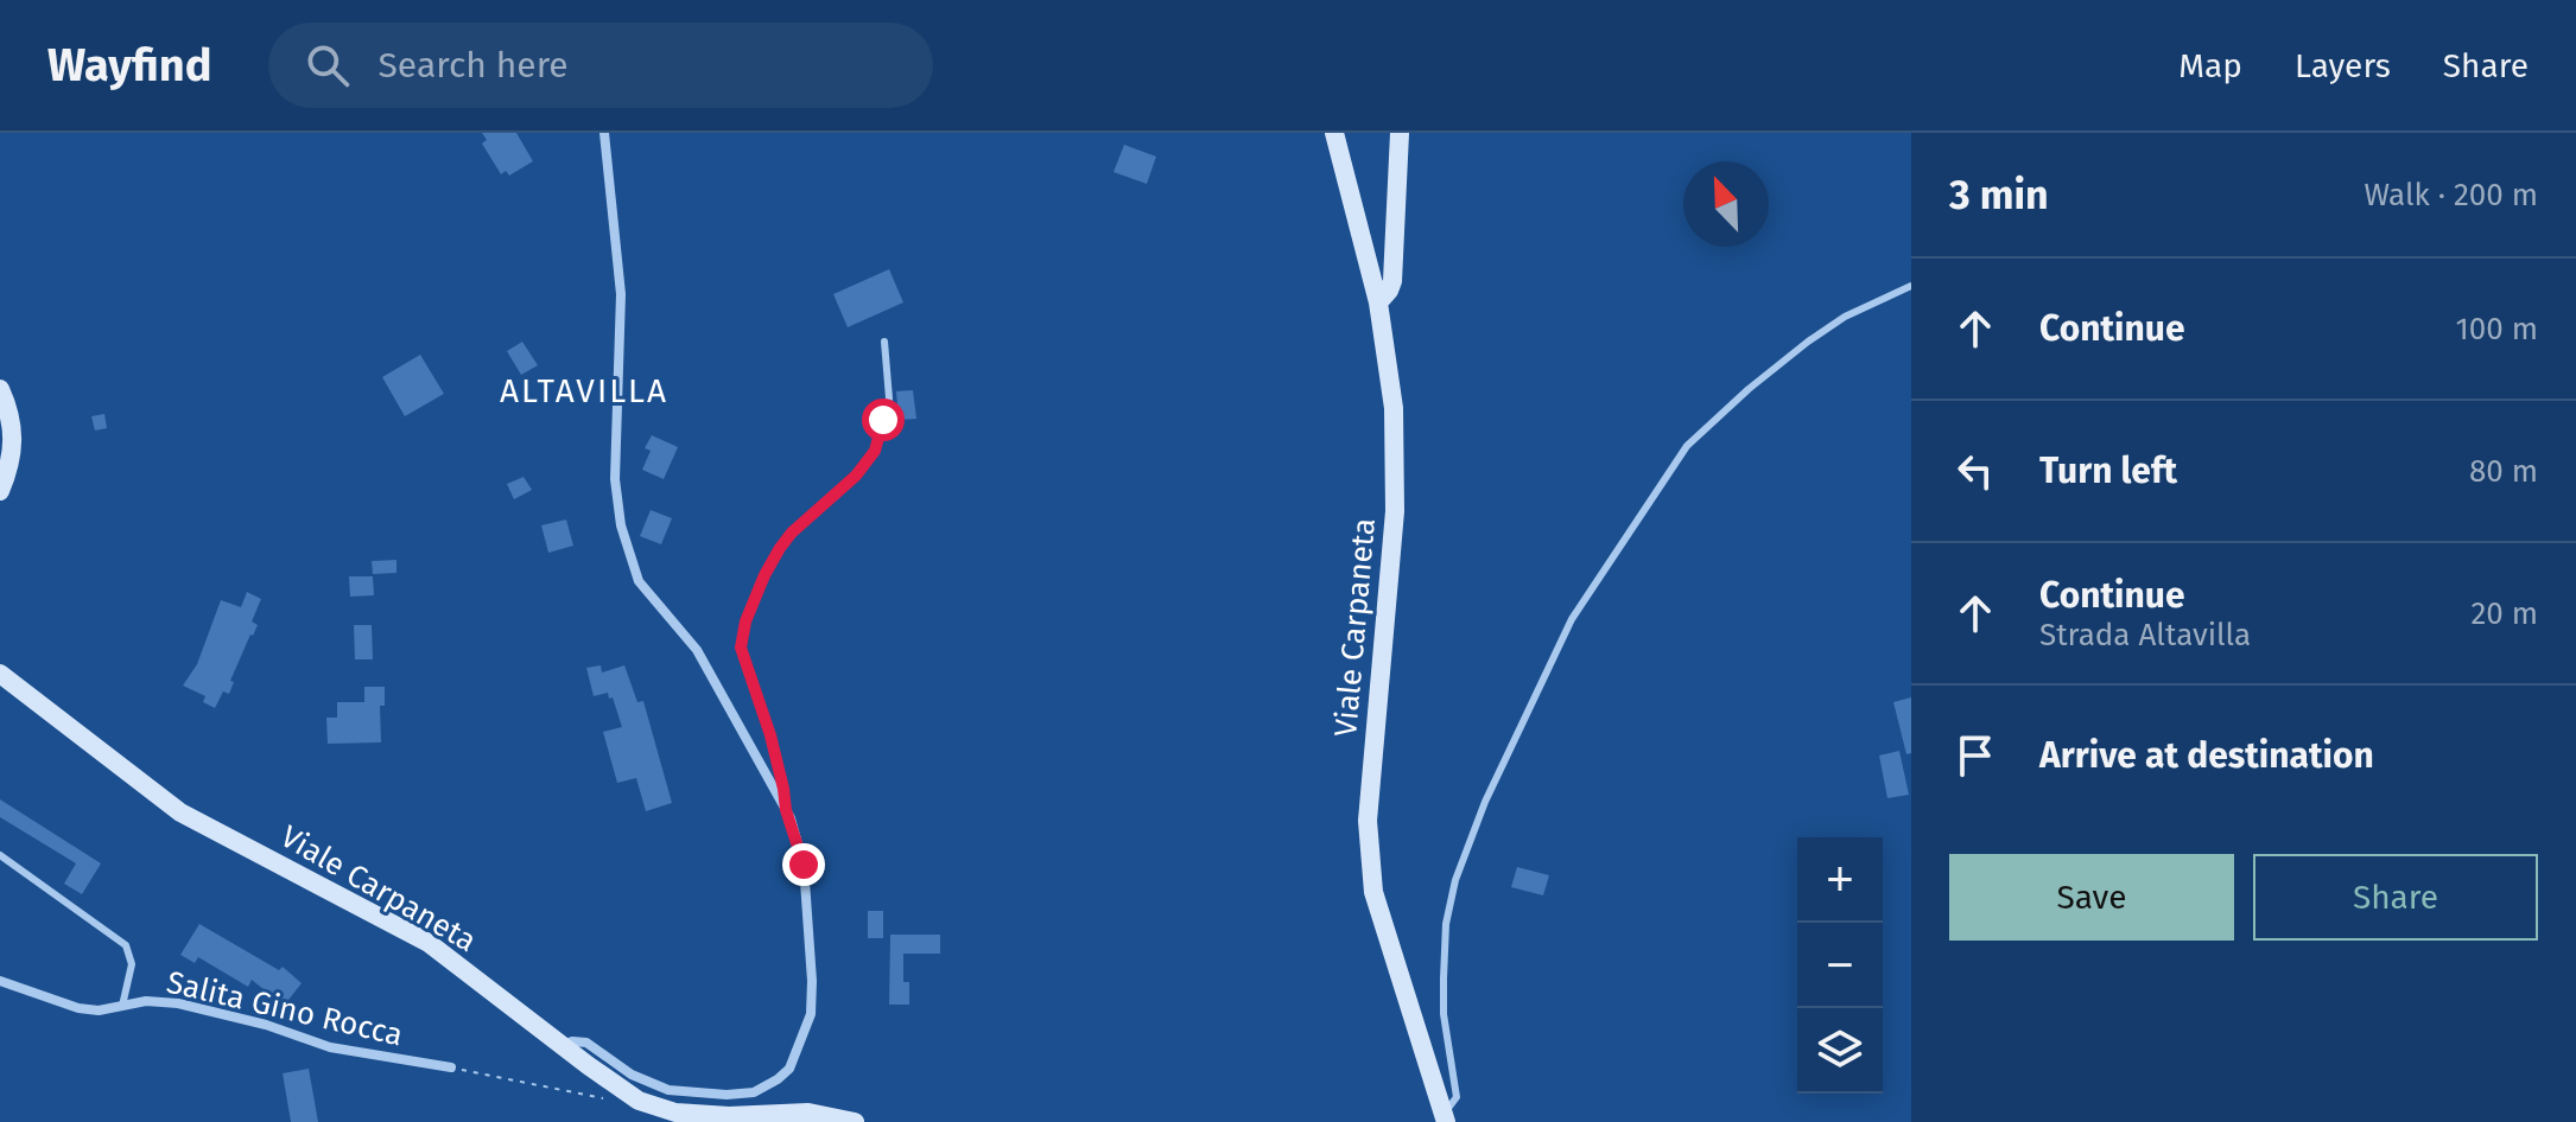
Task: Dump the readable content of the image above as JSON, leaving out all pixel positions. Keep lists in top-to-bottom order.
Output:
{
  "streets": {
    "main road": ["Viale Carpaneta"],
    "street": ["Salita Gino Rocca"]
  },
  "districts": ["ALTAVILLA"],
  "north": "top left",
  "page": {
    "header": "Wayfind",
    "search": "Search here",
    "nav": ["Map", "Layers", "Share"],
    "heading": ["3 min", "Walk · 200 m"],
    "list": [
      ["Continue", "100 m"],
      ["Turn left", "80 m"],
      ["Continue", "Strada Altavilla", "20 m"],
      "Arrive at destination"
    ],
    "buttons": ["Save", "Share"],
    "map_buttons": ["+", "−"]
  }
}
